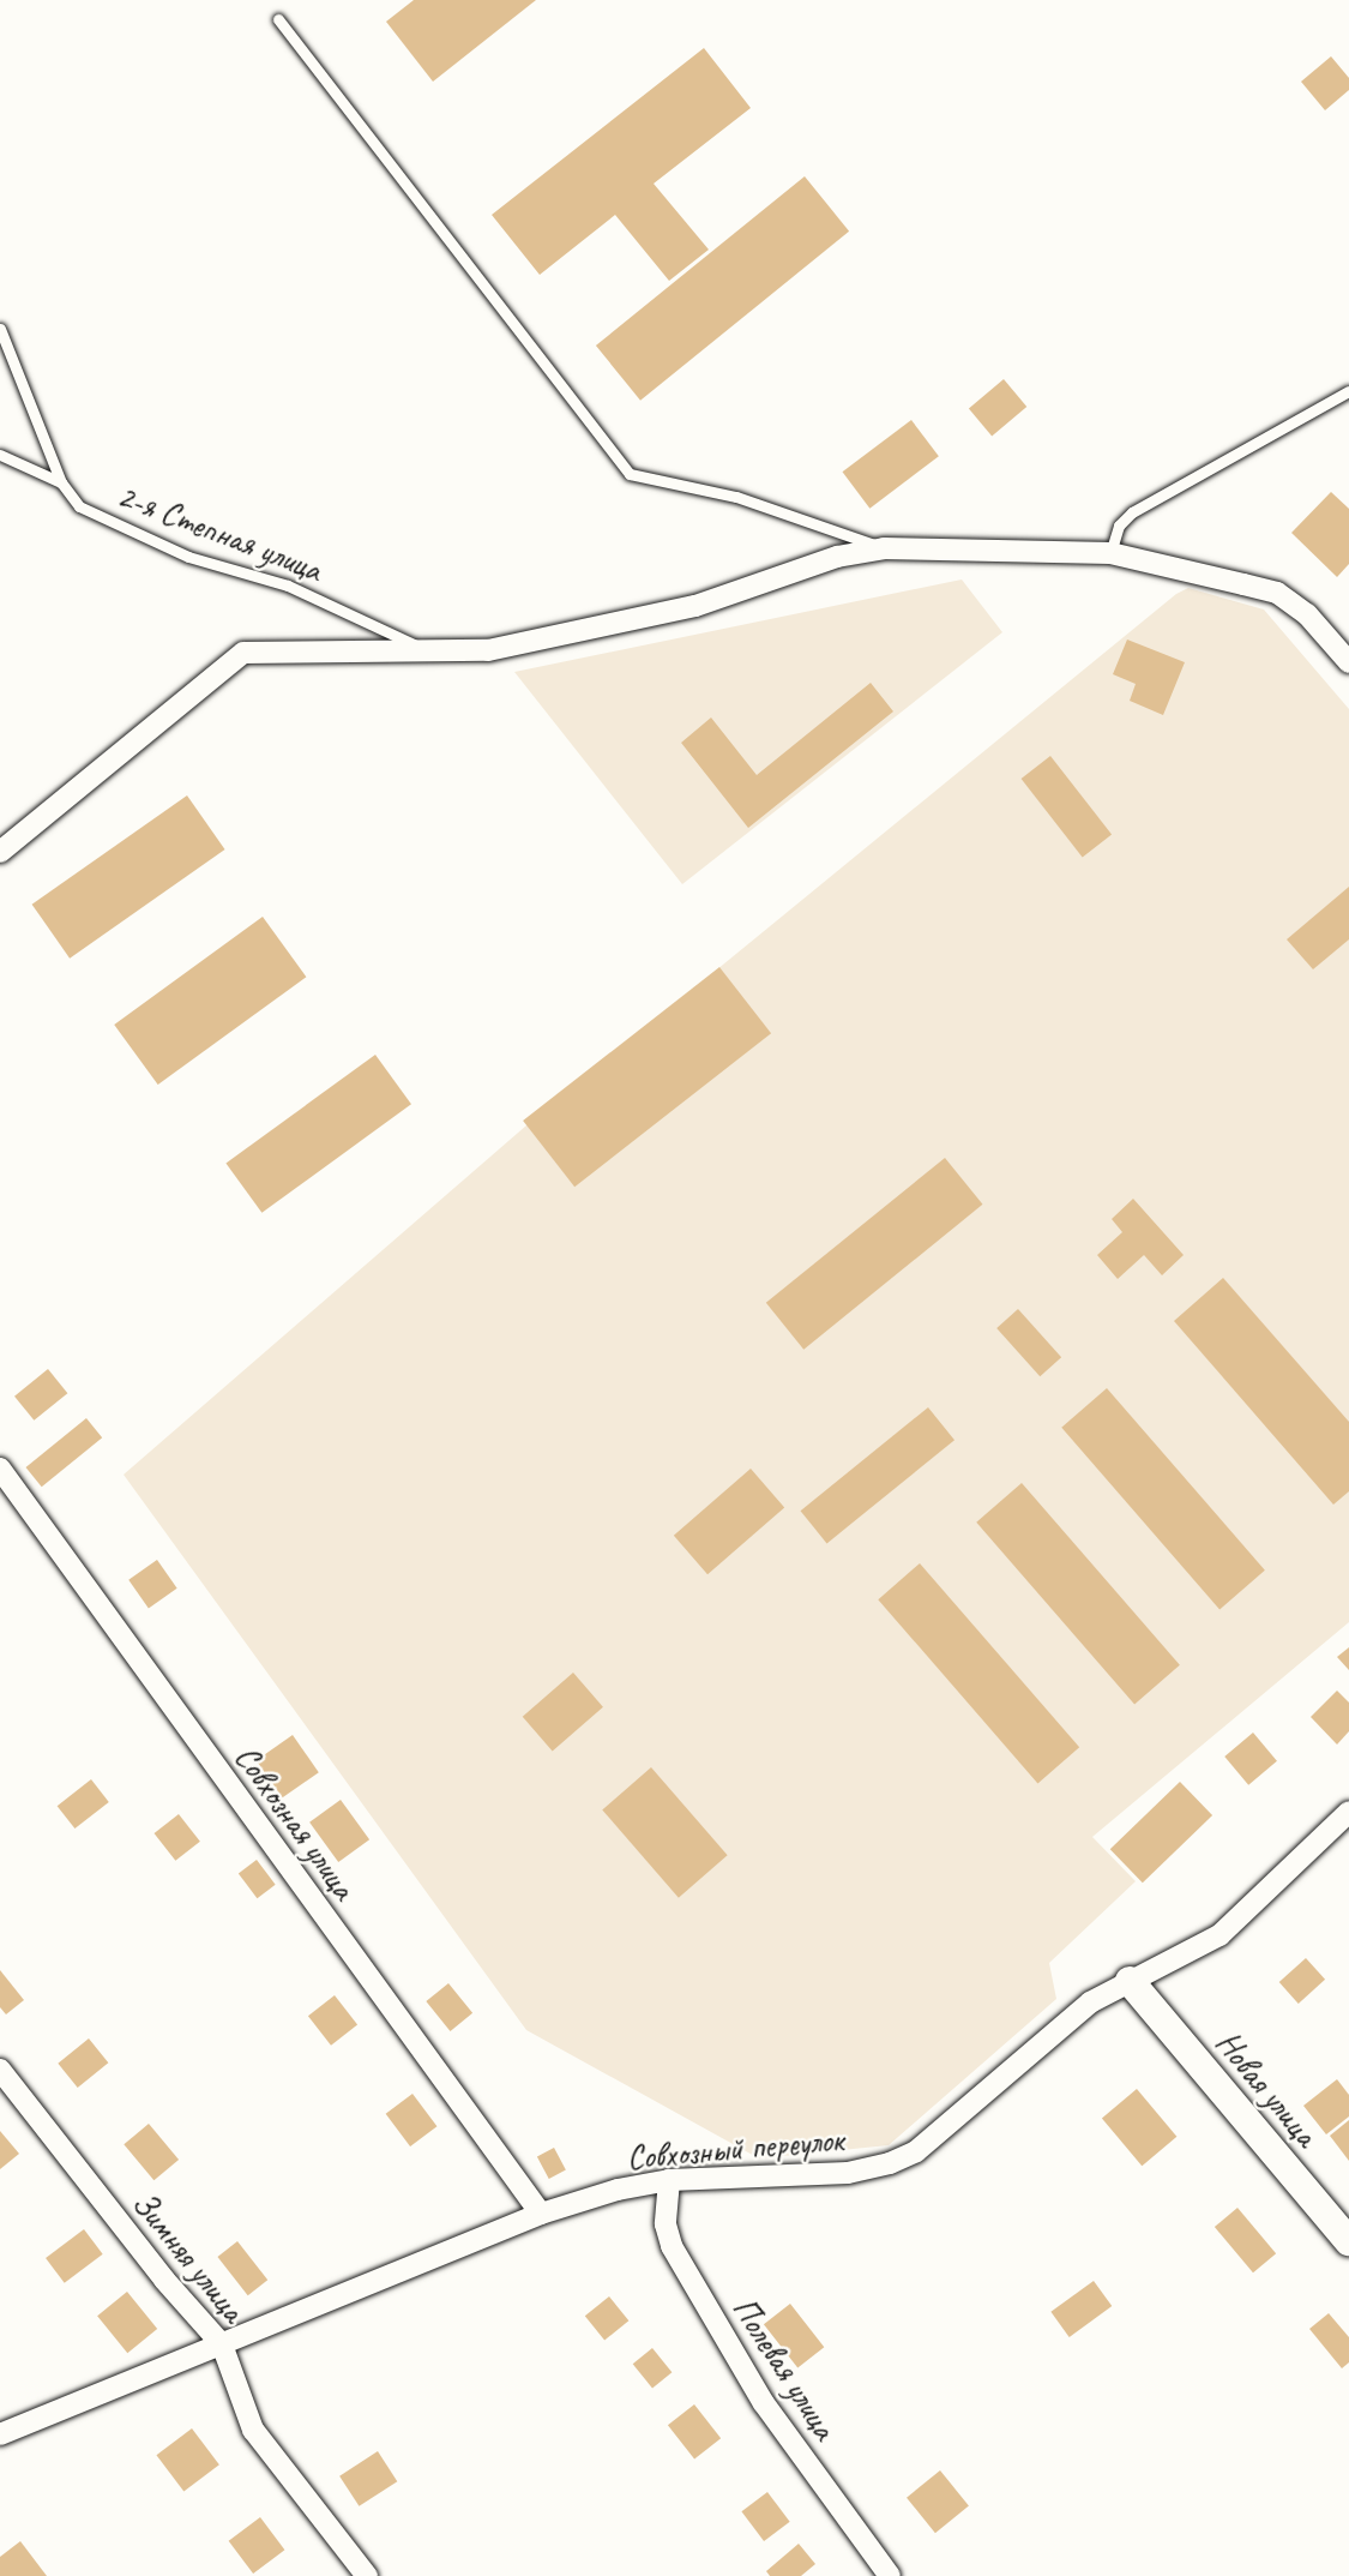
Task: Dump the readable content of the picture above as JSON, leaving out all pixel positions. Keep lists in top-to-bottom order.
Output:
{
  "streets": {
    "street": [
      "Совхозная улица",
      "Новая улица",
      "Совхозный переулок",
      "Зимняя улица",
      "Полевая улица"
    ],
    "lane": ["2-я Степная улица"]
  },
  "crossings": [
    ["Совхозная улица", "Совхозный переулок"],
    ["Новая улица", "Совхозный переулок"],
    ["Совхозный переулок", "Зимняя улица"],
    ["Совхозный переулок", "Полевая улица"]
  ]
}
